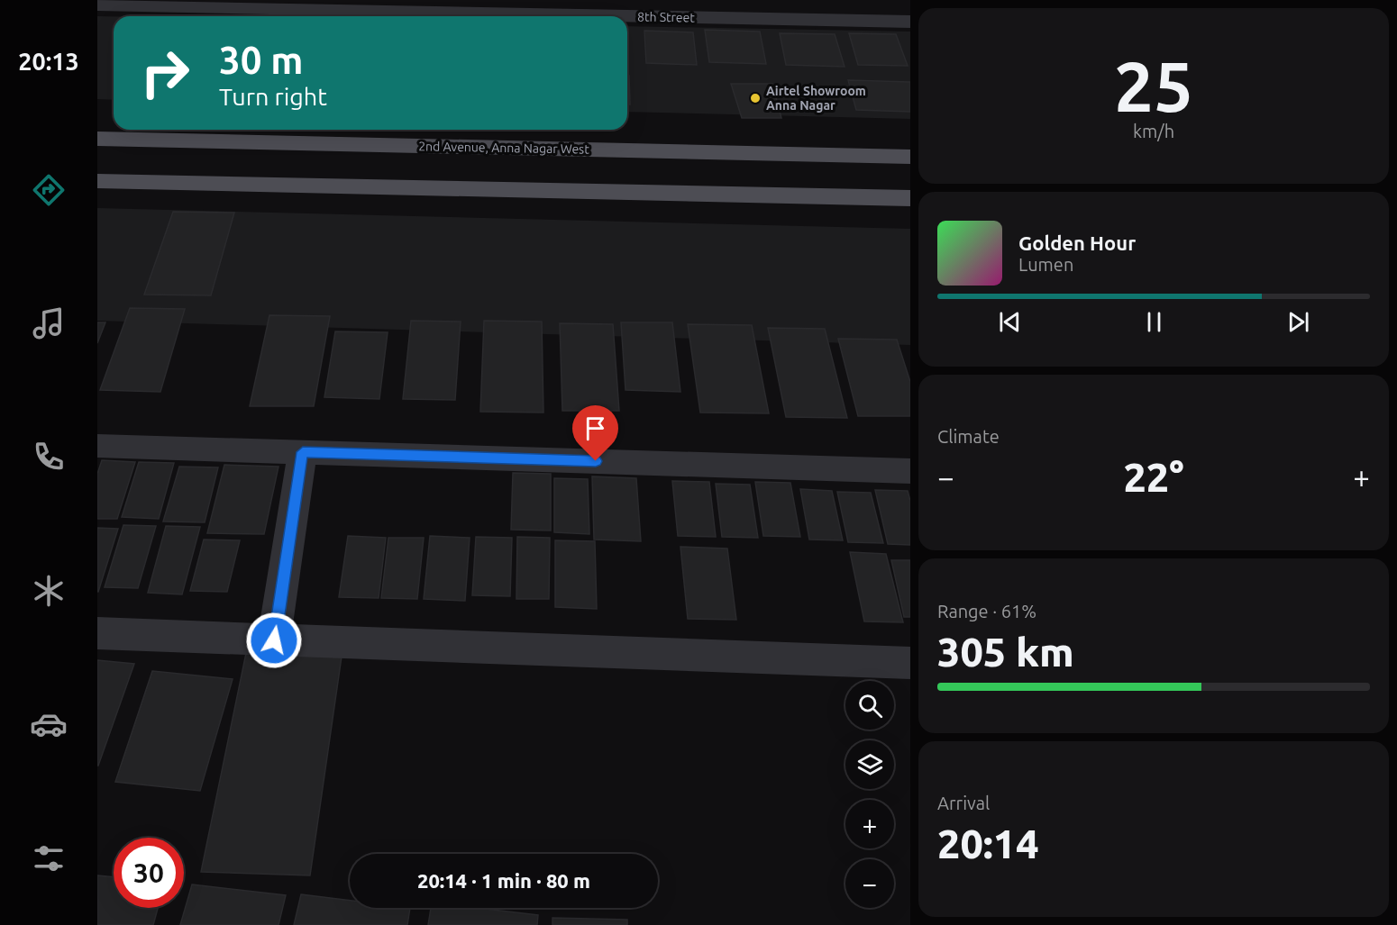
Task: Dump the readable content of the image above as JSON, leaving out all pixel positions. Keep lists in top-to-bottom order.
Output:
{
  "streets": {
    "main road": ["2nd Avenue, Anna Nagar West"],
    "street": ["8th Street"]
  },
  "places": ["Airtel Showroom Anna Nagar"],
  "page": {
    "tabs": "20:13",
    "tile": [
      ["25", "km/h"],
      "Climate",
      ["Range · 61%", "305 km"],
      ["Arrival", "20:14"]
    ],
    "turn": ["30 m", "Turn right"],
    "song": ["Golden Hour", "Lumen"],
    "heat": ["−", "22°", "+"],
    "map_buttons": ["+", "−"],
    "limit": "30",
    "trip": "20:14 · 1 min · 80 m"
  }
}
